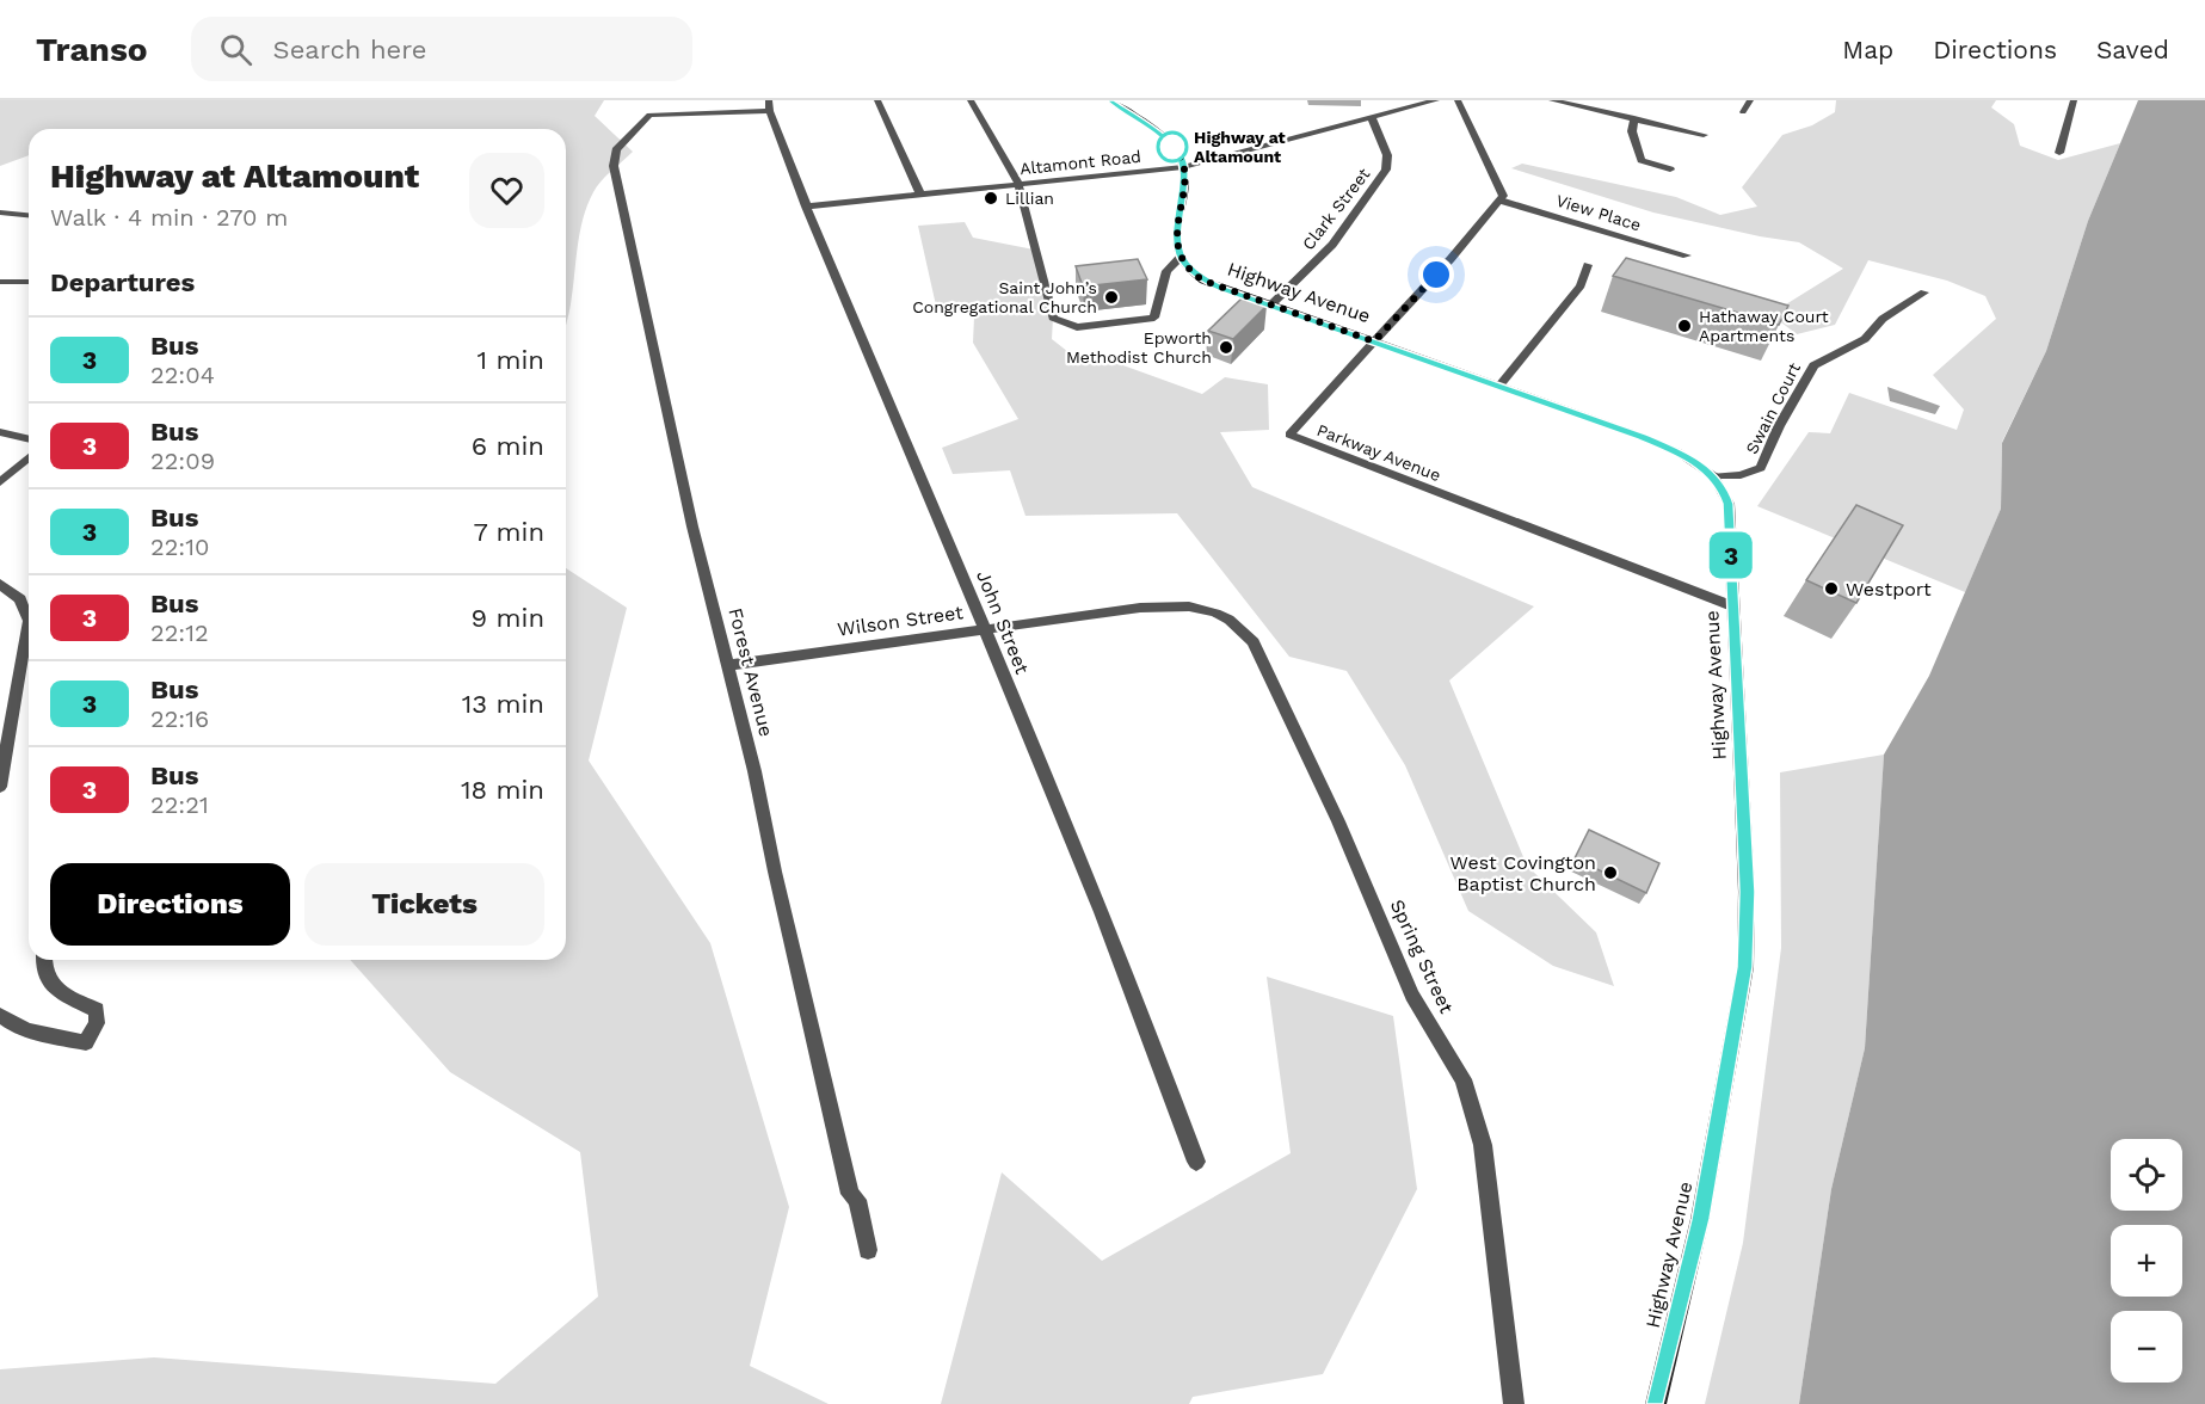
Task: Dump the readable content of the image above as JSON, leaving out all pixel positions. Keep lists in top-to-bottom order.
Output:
{
  "streets": {
    "main road": ["Highway Avenue"],
    "street": [
      "Altamont Road",
      "Clark Street",
      "View Place",
      "Swain Court",
      "Parkway Avenue",
      "Wilson Street",
      "John Street",
      "Forest Avenue",
      "Spring Street"
    ]
  },
  "crossings": [
    ["Altamont Road", "Clark Street"],
    ["Altamont Road", "John Street"],
    ["Clark Street", "Highway Avenue"],
    ["View Place", "Parkway Avenue"],
    ["Highway Avenue", "Swain Court"],
    ["Highway Avenue", "Parkway Avenue"],
    ["Wilson Street", "John Street"],
    ["Wilson Street", "Forest Avenue"],
    ["Wilson Street", "Spring Street"],
    ["John Street", "Forest Avenue"]
  ],
  "places": [
    "Highway at Altamount",
    "Lillian",
    "Saint John’s Congregational Church",
    "Hathaway Court Apartments",
    "Epworth Methodist Church",
    "Westport",
    "West Covington Baptist Church"
  ],
  "lines": ["bus line 3"],
  "page": {
    "header": "Transo",
    "search": "Search here",
    "nav": ["Map", "Directions", "Saved"],
    "on_map": "3",
    "heading": [
      ["Highway at Altamount", "Walk · 4 min · 270 m"],
      "Departures"
    ],
    "list": [
      {
        "mark": "3",
        "name": "Bus",
        "note": "22:04",
        "value": "1 min"
      },
      {
        "mark": "3",
        "name": "Bus",
        "note": "22:09",
        "value": "6 min"
      },
      {
        "mark": "3",
        "name": "Bus",
        "note": "22:10",
        "value": "7 min"
      },
      {
        "mark": "3",
        "name": "Bus",
        "note": "22:12",
        "value": "9 min"
      },
      {
        "mark": "3",
        "name": "Bus",
        "note": "22:16",
        "value": "13 min"
      },
      {
        "mark": "3",
        "name": "Bus",
        "note": "22:21",
        "value": "18 min"
      }
    ],
    "buttons": ["Directions", "Tickets"],
    "map_buttons": ["+", "−"]
  }
}
